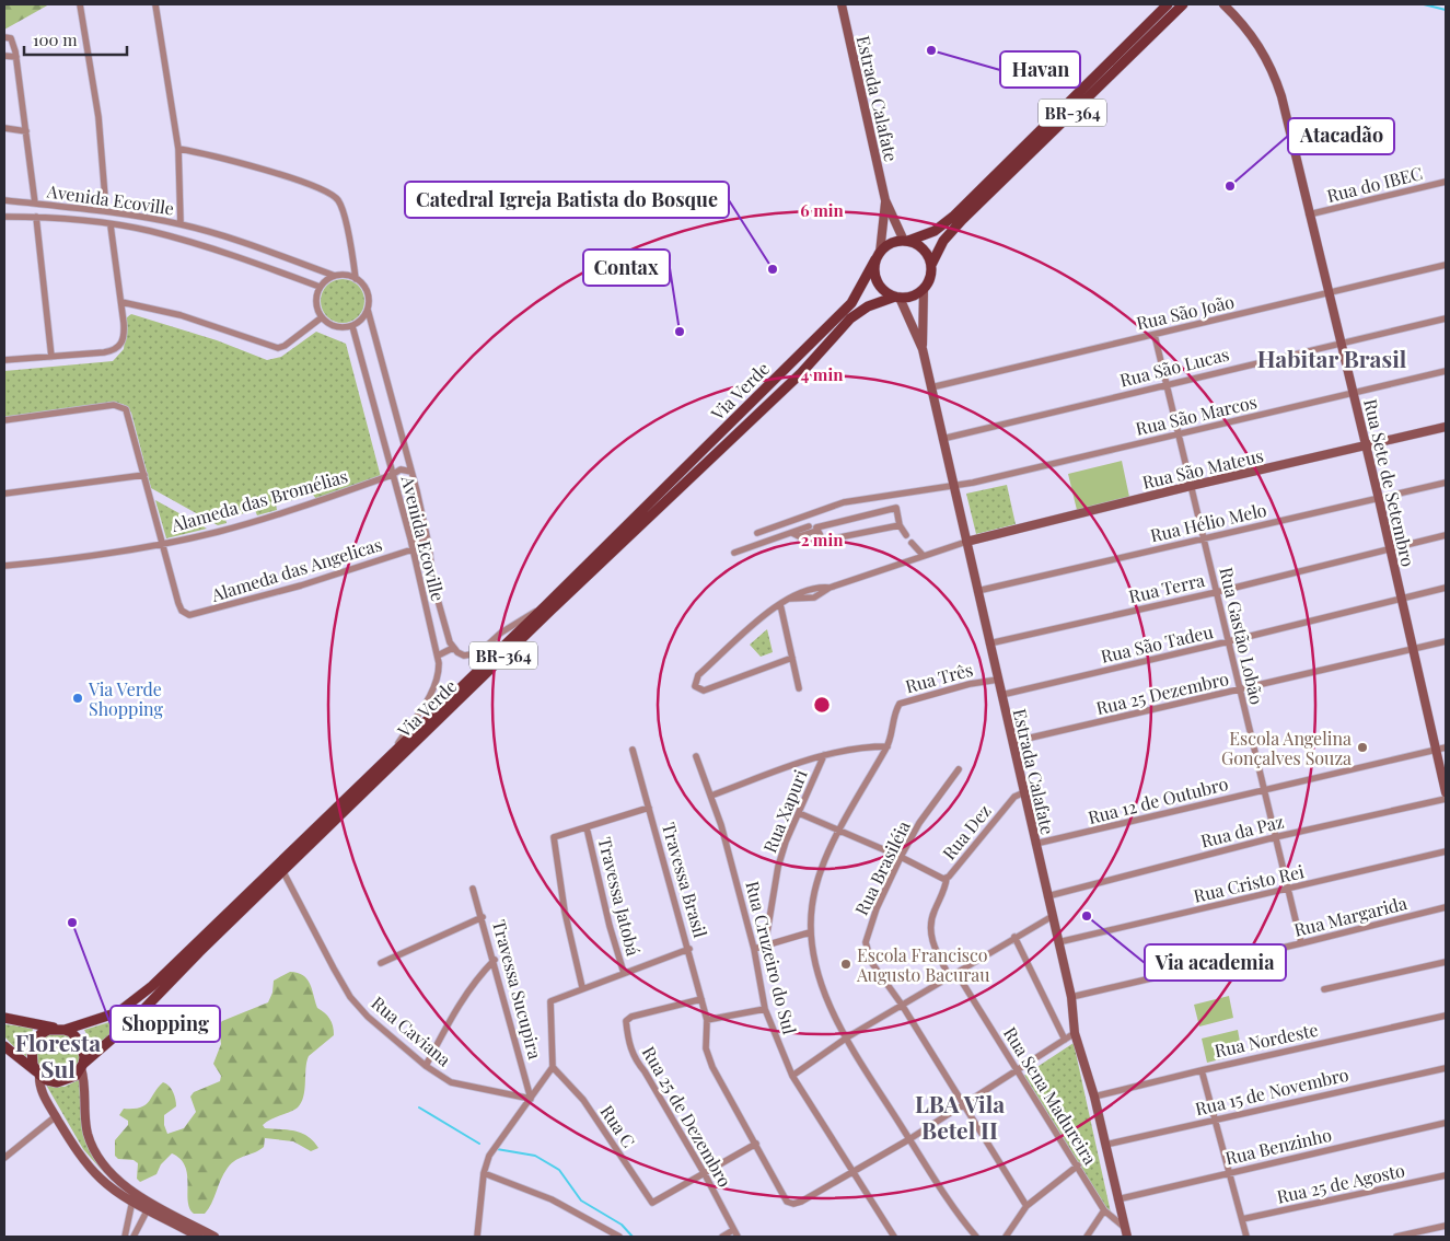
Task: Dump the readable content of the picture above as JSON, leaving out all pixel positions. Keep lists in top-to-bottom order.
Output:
{
  "streets": {
    "main road": ["BR-364", "Via Verde"],
    "street": [
      "Estrada Calafate",
      "Rua do IBEC",
      "Avenida Ecoville",
      "Rua São João",
      "Rua São Lucas",
      "Rua São Marcos",
      "Rua São Mateus",
      "Rua Sete de Setembro",
      "Alameda das Bromélias",
      "Rua Hélio Melo",
      "Alameda das Angelicas",
      "Rua Terra",
      "Rua Gastão Lobão",
      "Rua São Tadeu",
      "Rua Três",
      "Rua 25 Dezembro",
      "Rua 12 de Outubro",
      "Rua Xapuri",
      "Rua da Paz",
      "Rua Dez",
      "Rua Brasiléia",
      "Travessa Brasil",
      "Rua Cristo Rei",
      "Travessa Jatobá",
      "Rua Margarida",
      "Rua Cruzeiro do Sul",
      "Travessa Sucupira",
      "Rua Caviana",
      "Rua Nordeste",
      "Rua 15 de Novembro",
      "Rua Sena Madureira",
      "Rua 25 de Dezembro",
      "Rua C",
      "Rua Benzinho",
      "Rua 25 de Agosto"
    ]
  },
  "crossings": [
    ["Estrada Calafate", "BR-364"],
    ["Estrada Calafate", "Rua São João"],
    ["Estrada Calafate", "Rua São Lucas"],
    ["Estrada Calafate", "Via Verde"],
    ["Estrada Calafate", "Rua São Marcos"],
    ["Estrada Calafate", "Rua São Mateus"],
    ["Estrada Calafate", "Rua Hélio Melo"],
    ["Estrada Calafate", "Rua Terra"],
    ["Estrada Calafate", "Rua São Tadeu"],
    ["Estrada Calafate", "Rua Três"],
    ["Estrada Calafate", "Rua 25 Dezembro"],
    ["Estrada Calafate", "Rua 12 de Outubro"],
    ["Estrada Calafate", "Rua da Paz"],
    ["Estrada Calafate", "Rua Dez"],
    ["Estrada Calafate", "Rua Cristo Rei"],
    ["Estrada Calafate", "Rua Margarida"],
    ["Estrada Calafate", "Rua Nordeste"],
    ["Estrada Calafate", "Rua 15 de Novembro"],
    ["Estrada Calafate", "Rua Sena Madureira"],
    ["Estrada Calafate", "Rua Benzinho"],
    ["BR-364", "Via Verde"],
    ["Rua do IBEC", "Rua Sete de Setembro"],
    ["Avenida Ecoville", "Via Verde"],
    ["Avenida Ecoville", "Alameda das Bromélias"],
    ["Avenida Ecoville", "Alameda das Angelicas"],
    ["Rua São João", "Rua Sete de Setembro"],
    ["Rua São João", "Rua Gastão Lobão"],
    ["Rua São Lucas", "Rua Sete de Setembro"],
    ["Rua São Lucas", "Rua Gastão Lobão"],
    ["Via Verde", "Rua Caviana"],
    ["Rua São Marcos", "Rua Sete de Setembro"],
    ["Rua São Marcos", "Rua Gastão Lobão"],
    ["Rua São Mateus", "Rua Sete de Setembro"],
    ["Rua São Mateus", "Rua Gastão Lobão"],
    ["Rua Sete de Setembro", "Rua Hélio Melo"],
    ["Rua Sete de Setembro", "Rua Terra"],
    ["Rua Sete de Setembro", "Rua São Tadeu"],
    ["Rua Sete de Setembro", "Rua 25 Dezembro"],
    ["Rua Sete de Setembro", "Rua 12 de Outubro"],
    ["Alameda das Bromélias", "Alameda das Angelicas"],
    ["Rua Hélio Melo", "Rua Gastão Lobão"],
    ["Rua Terra", "Rua Gastão Lobão"],
    ["Rua Gastão Lobão", "Rua São Tadeu"],
    ["Rua Gastão Lobão", "Rua 25 Dezembro"],
    ["Rua Gastão Lobão", "Rua 12 de Outubro"],
    ["Rua Gastão Lobão", "Rua da Paz"],
    ["Rua Gastão Lobão", "Rua Cristo Rei"],
    ["Rua Gastão Lobão", "Rua Margarida"],
    ["Rua Xapuri", "Rua Dez"],
    ["Rua Dez", "Rua Brasiléia"],
    ["Rua Dez", "Rua Sena Madureira"],
    ["Travessa Brasil", "Rua Cruzeiro do Sul"],
    ["Travessa Brasil", "Rua 25 de Dezembro"],
    ["Travessa Sucupira", "Rua Caviana"],
    ["Rua 25 de Dezembro", "Rua C"]
  ],
  "districts": ["Habitar Brasil", "Floresta Sul", "LBA Vila Betel II"],
  "places": [
    "Havan",
    "Atacadão",
    "Catedral Igreja Batista do Bosque",
    "Contax",
    "Via Verde Shopping",
    "Escola Angelina Gonçalves Souza",
    "Via academia",
    "Shopping",
    "Escola Francisco Augusto Bacurau"
  ],
  "scale_bar": "100 m",
  "rings": ["6 min", "4 min", "2 min"]
}
